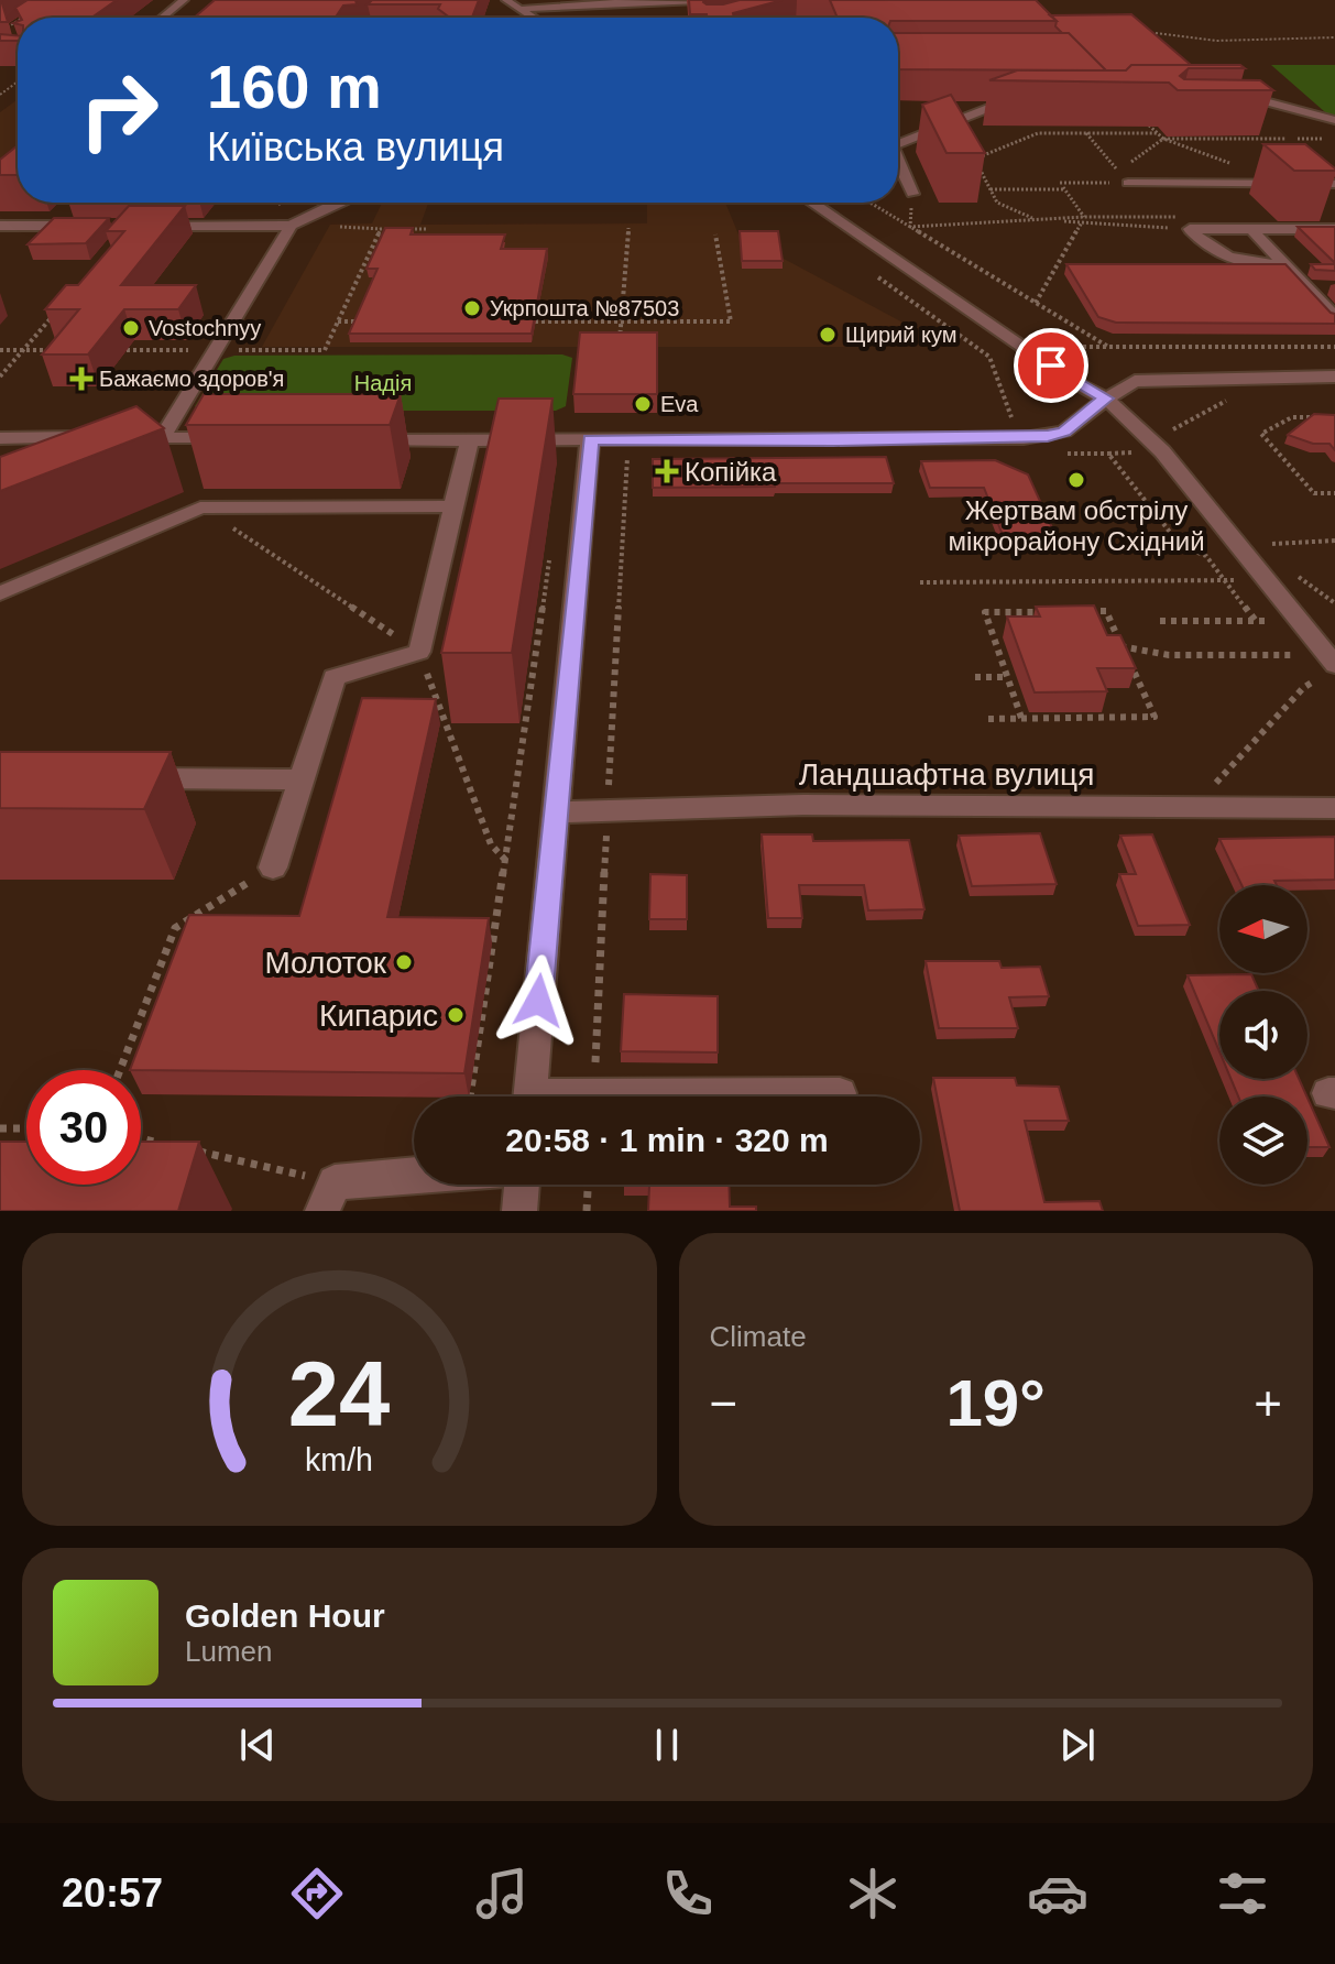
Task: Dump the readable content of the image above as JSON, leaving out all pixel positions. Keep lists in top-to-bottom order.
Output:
{
  "streets": {
    "street": ["Ландшафтна вулиця"]
  },
  "parks": ["Надія"],
  "places": {
    "other": [
      "Укрпошта №87503",
      "Vostochnyy",
      "Щирий кум",
      "Eva",
      "Жертвам обстрілу мікрорайону Східний",
      "Молоток",
      "Кипарис"
    ],
    "health": ["Бажаємо здоров'я", "Копійка"]
  },
  "north": "left",
  "page": {
    "turn": ["160 m", "Київська вулиця"],
    "limit": "30",
    "trip": "20:58 · 1 min · 320 m",
    "tile": "Climate",
    "heat": ["−", "19°", "+"],
    "song": ["Golden Hour", "Lumen"],
    "tabs": "20:57",
    "gauge": ["24", "km/h"]
  }
}
